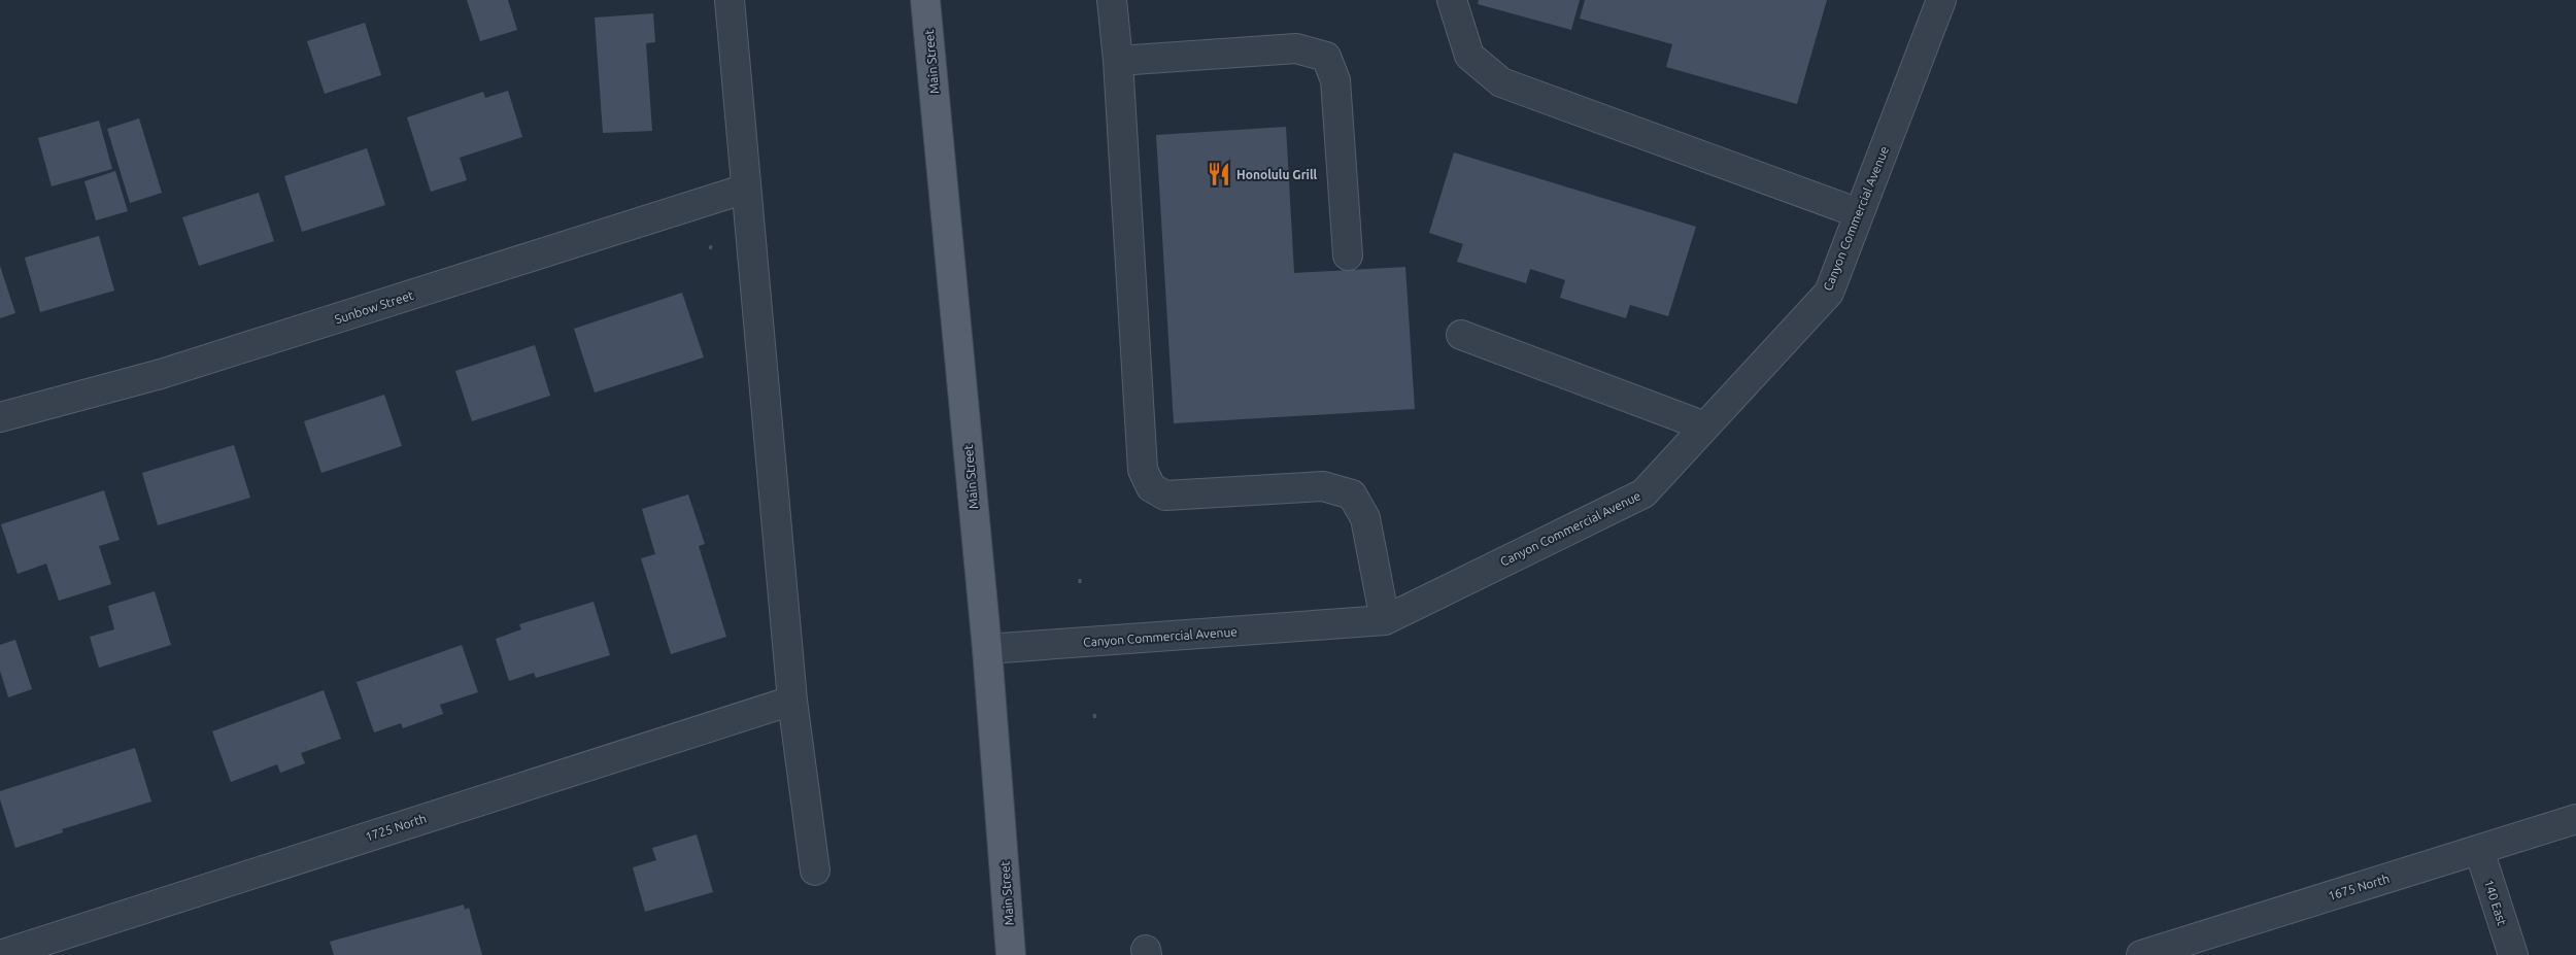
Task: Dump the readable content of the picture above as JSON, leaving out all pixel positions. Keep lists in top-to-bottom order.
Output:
{
  "streets": {
    "main road": ["Main Street"],
    "street": [
      "Canyon Commercial Avenue",
      "Sunbow Street",
      "1725 North",
      "1675 North",
      "140 East"
    ]
  },
  "crossings": [
    ["Main Street", "Canyon Commercial Avenue"],
    ["1675 North", "140 East"]
  ],
  "places": {
    "restaurant": ["Honolulu Grill"]
  }
}
